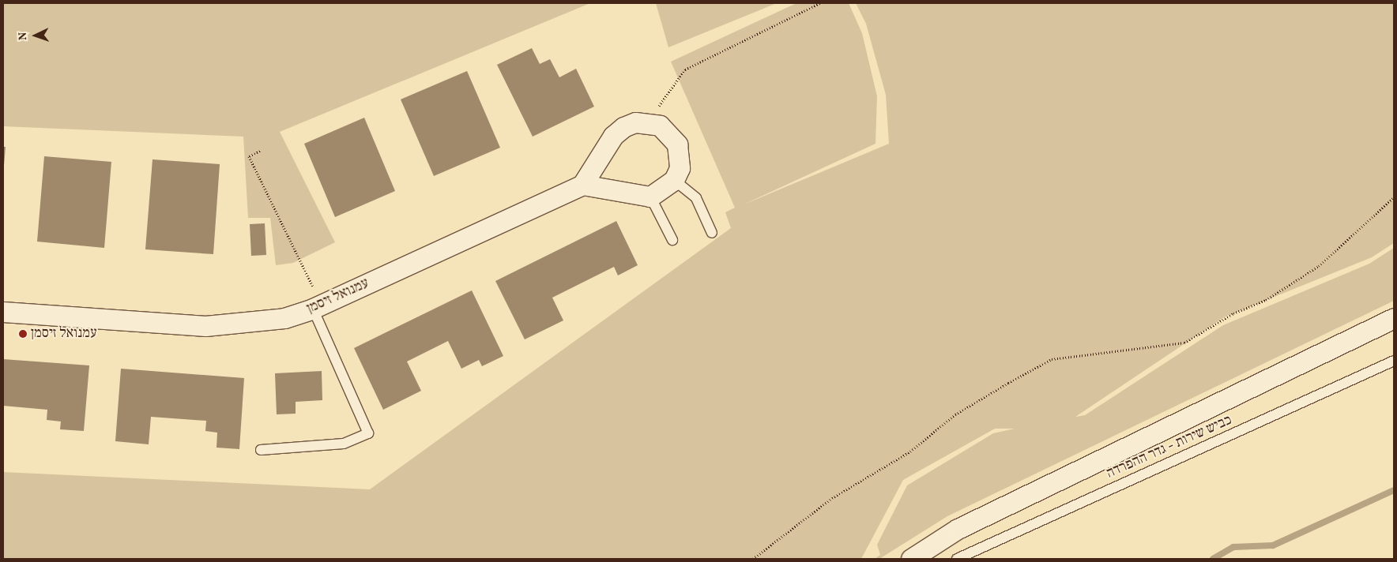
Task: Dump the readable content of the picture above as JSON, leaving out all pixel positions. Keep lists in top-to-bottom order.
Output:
{
  "streets": {
    "street": ["עמנואל זיסמן"],
    "lane": ["כביש שירות - גדר ההפרדה"]
  },
  "places": ["עמנואל זיסמן"],
  "north": "left"
}
